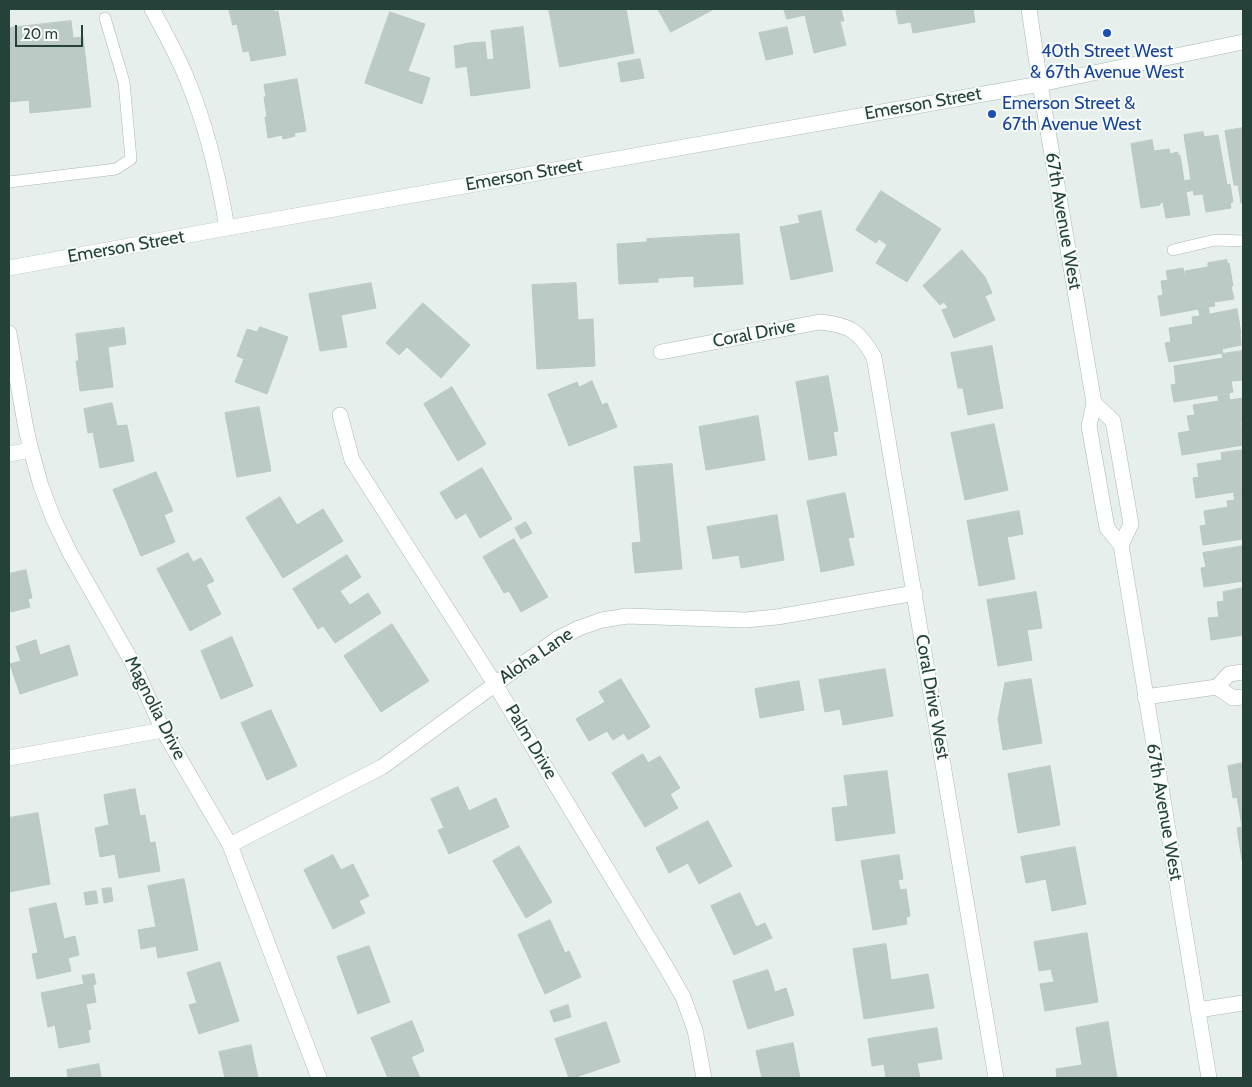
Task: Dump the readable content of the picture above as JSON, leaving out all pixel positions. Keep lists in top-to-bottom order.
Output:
{
  "streets": {
    "street": [
      "Emerson Street",
      "67th Avenue West",
      "Coral Drive",
      "Aloha Lane",
      "Coral Drive West",
      "Magnolia Drive",
      "Palm Drive"
    ]
  },
  "crossings": [
    ["Emerson Street", "67th Avenue West"],
    ["Coral Drive", "Coral Drive West"],
    ["Aloha Lane", "Coral Drive West"],
    ["Aloha Lane", "Magnolia Drive"],
    ["Aloha Lane", "Palm Drive"]
  ],
  "places": ["40th Street West & 67th Avenue West", "Emerson Street & 67th Avenue West"],
  "scale_bar": "20 m"
}
